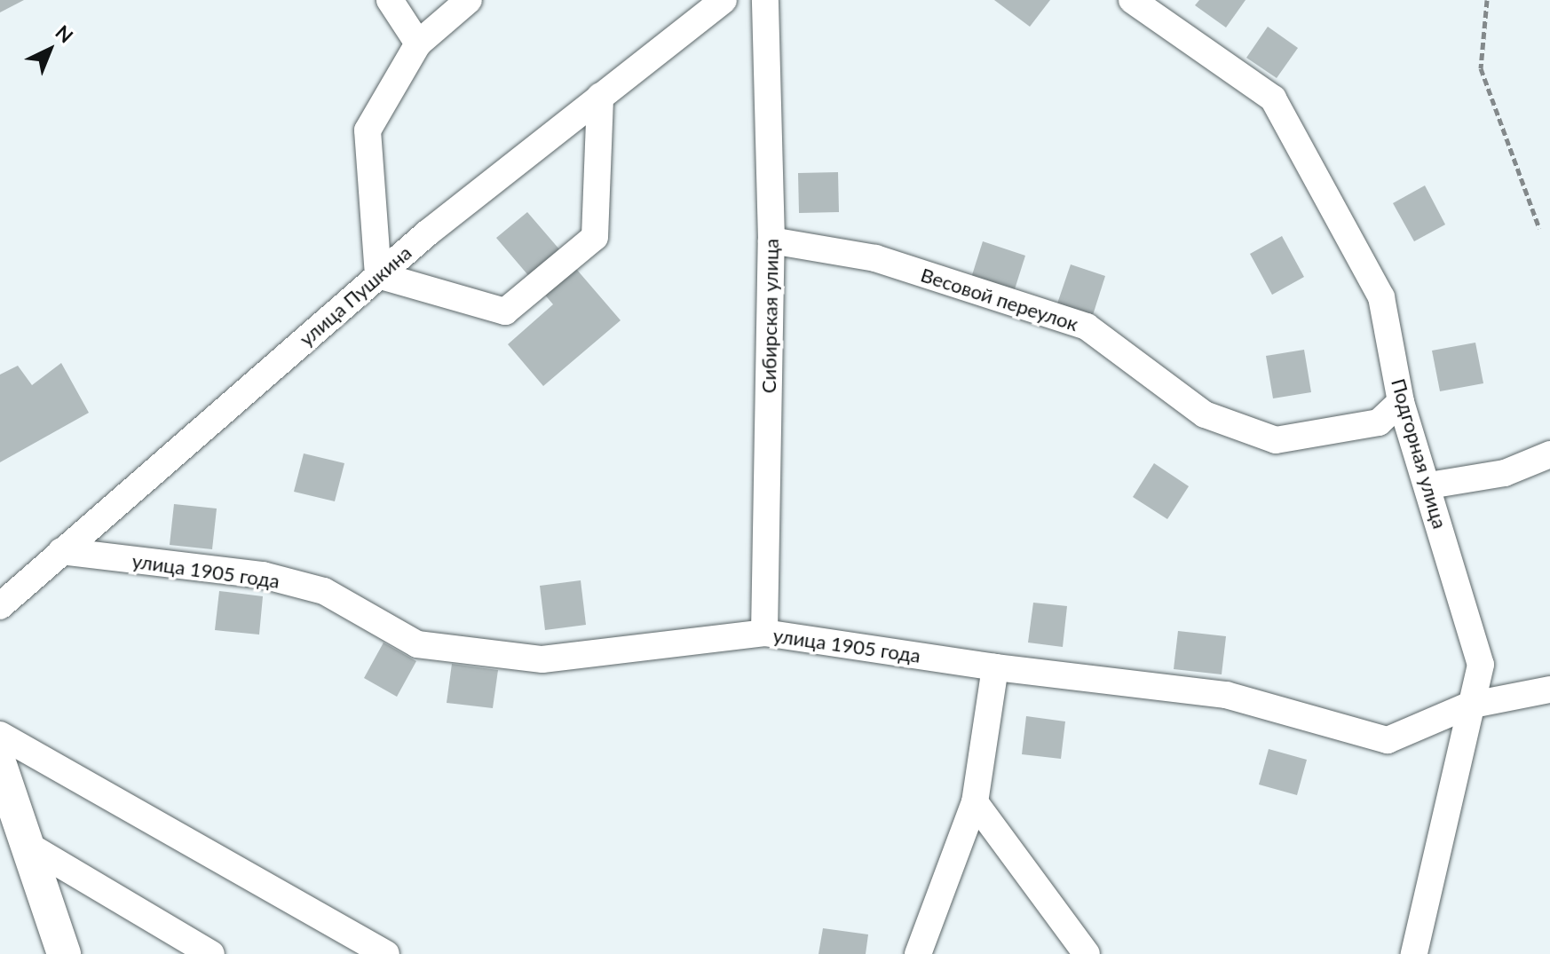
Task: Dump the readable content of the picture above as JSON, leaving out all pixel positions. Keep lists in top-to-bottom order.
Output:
{
  "streets": {
    "street": [
      "улица Пушкина",
      "Весовой переулок",
      "Сибирская улица",
      "Подгорная улица",
      "улица 1905 года"
    ]
  },
  "crossings": [
    ["улица Пушкина", "улица 1905 года"],
    ["Весовой переулок", "Сибирская улица"],
    ["Весовой переулок", "Подгорная улица"],
    ["Сибирская улица", "улица 1905 года"],
    ["Подгорная улица", "улица 1905 года"]
  ],
  "north": "top right"
}
